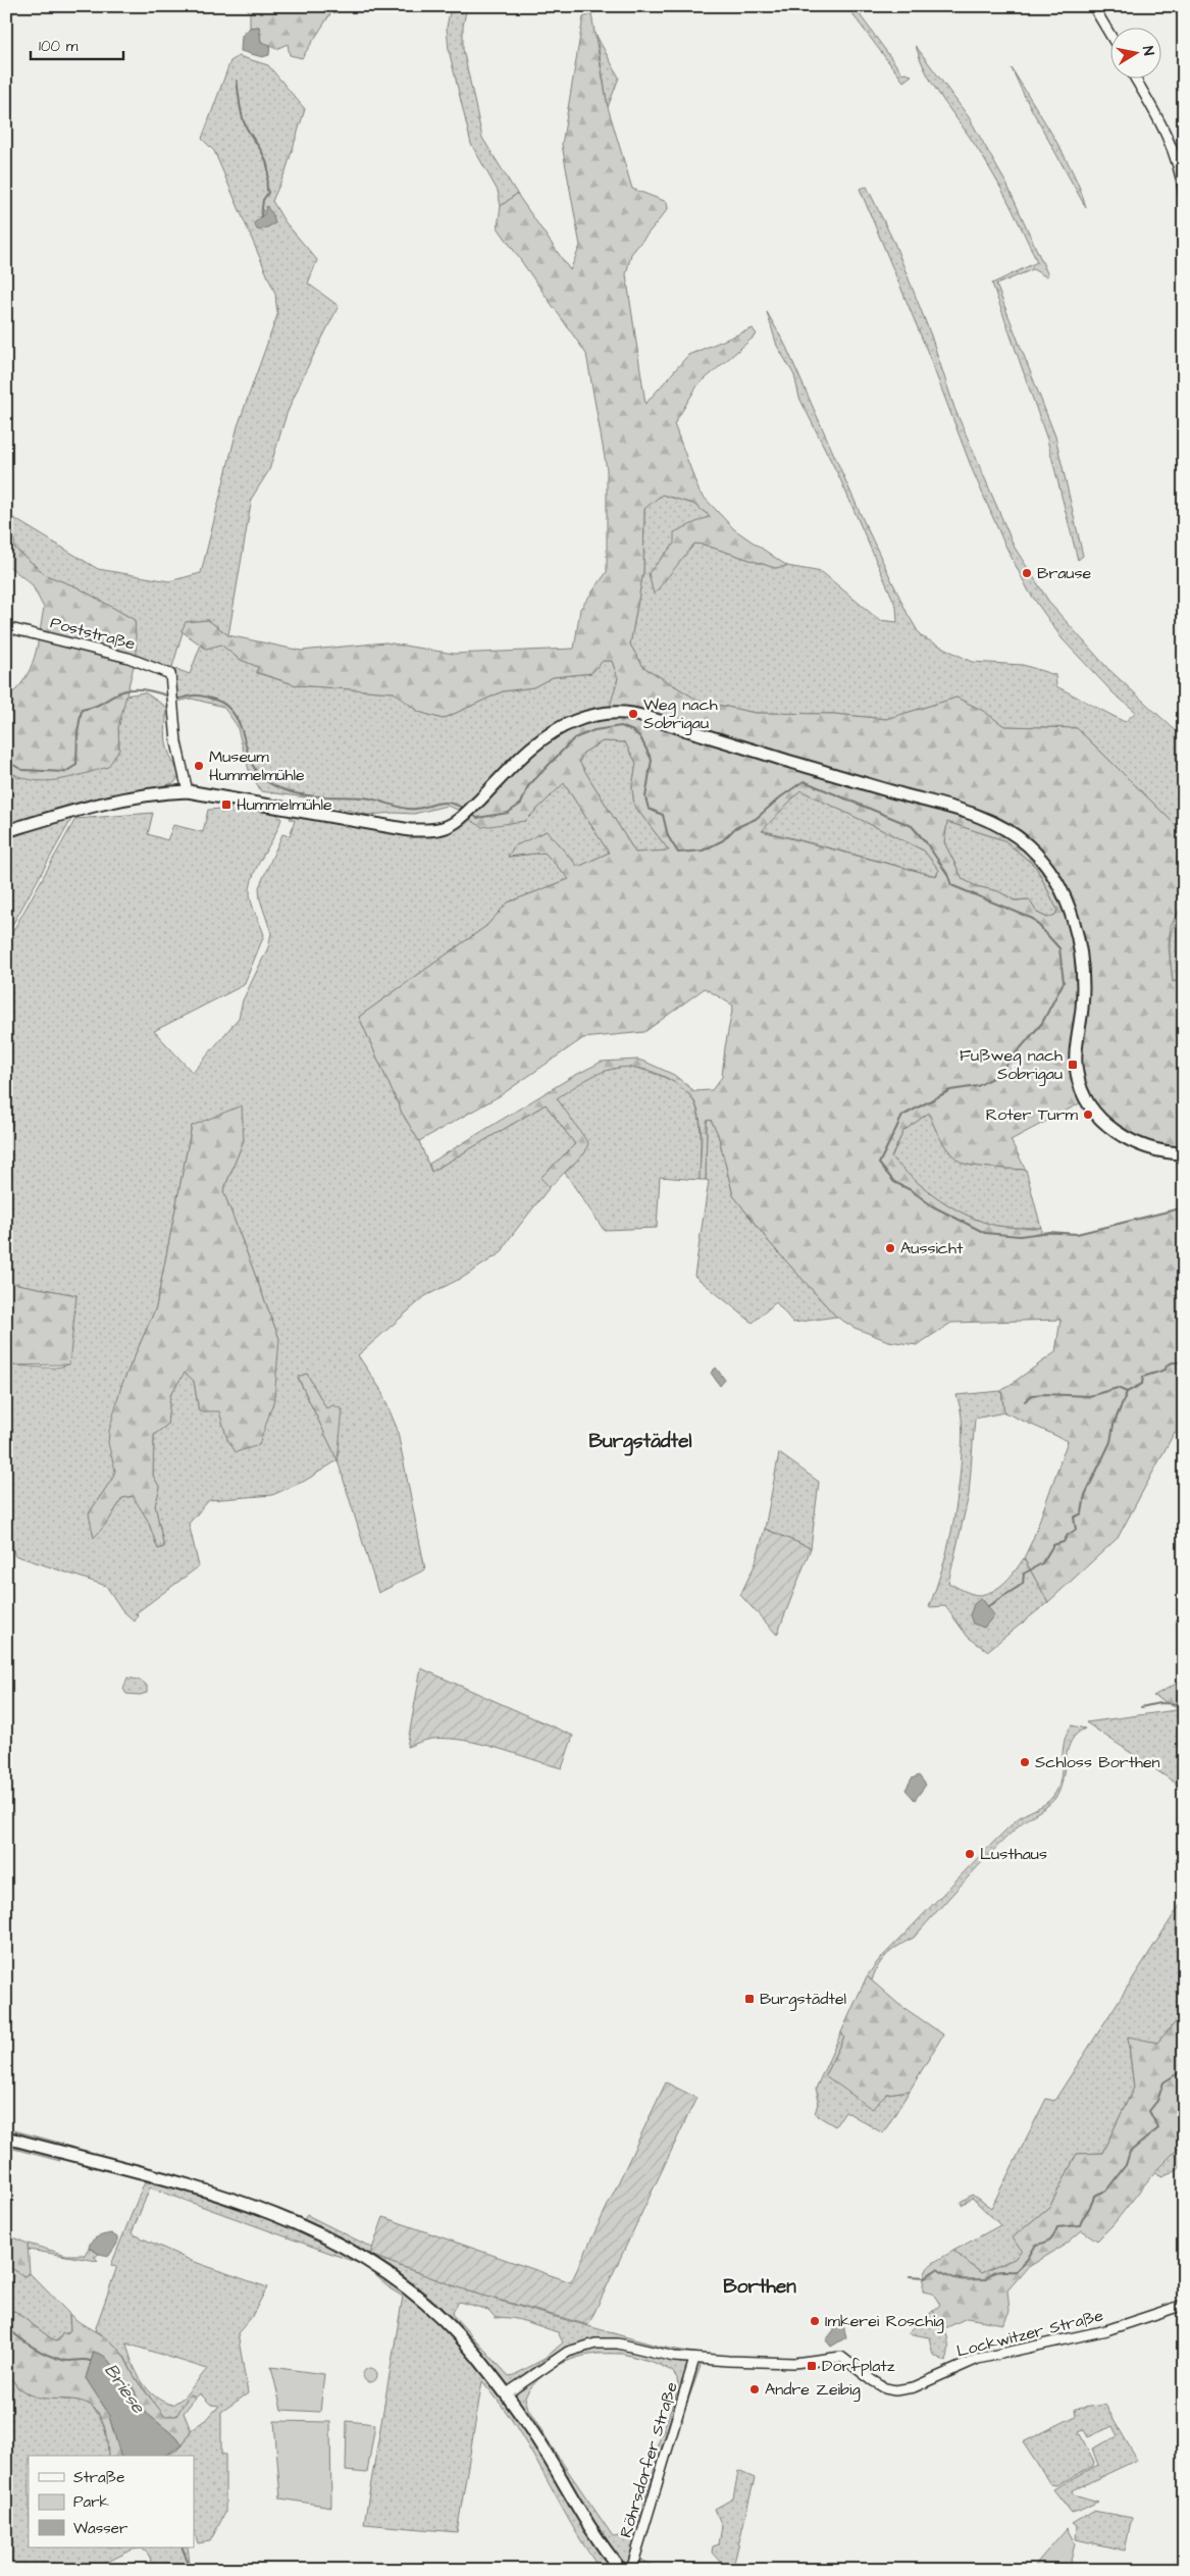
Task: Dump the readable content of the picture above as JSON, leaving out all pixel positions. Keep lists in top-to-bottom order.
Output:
{
  "streets": {
    "street": ["Poststraße", "Lockwitzer Straße", "Röhrsdorfer Straße"]
  },
  "crossings": [
    ["Lockwitzer Straße", "Röhrsdorfer Straße"]
  ],
  "districts": ["Burgstädtel", "Borthen"],
  "water": ["Briese"],
  "places": {
    "other": [
      "Brause",
      "Weg nach Sobrigau",
      "Museum Hummelmühle",
      "Roter Turm",
      "Aussicht",
      "Schloss Borthen",
      "Lusthaus",
      "Imkerei Roschig",
      "Andre Zeibig"
    ],
    "transit": [
      "Hummelmühle",
      "Fußweg nach Sobrigau",
      "Burgstädtel",
      "Dorfplatz"
    ]
  },
  "legend": ["Straße", "Park", "Wasser"],
  "scale_bar": "100 m",
  "north": "right"
}
